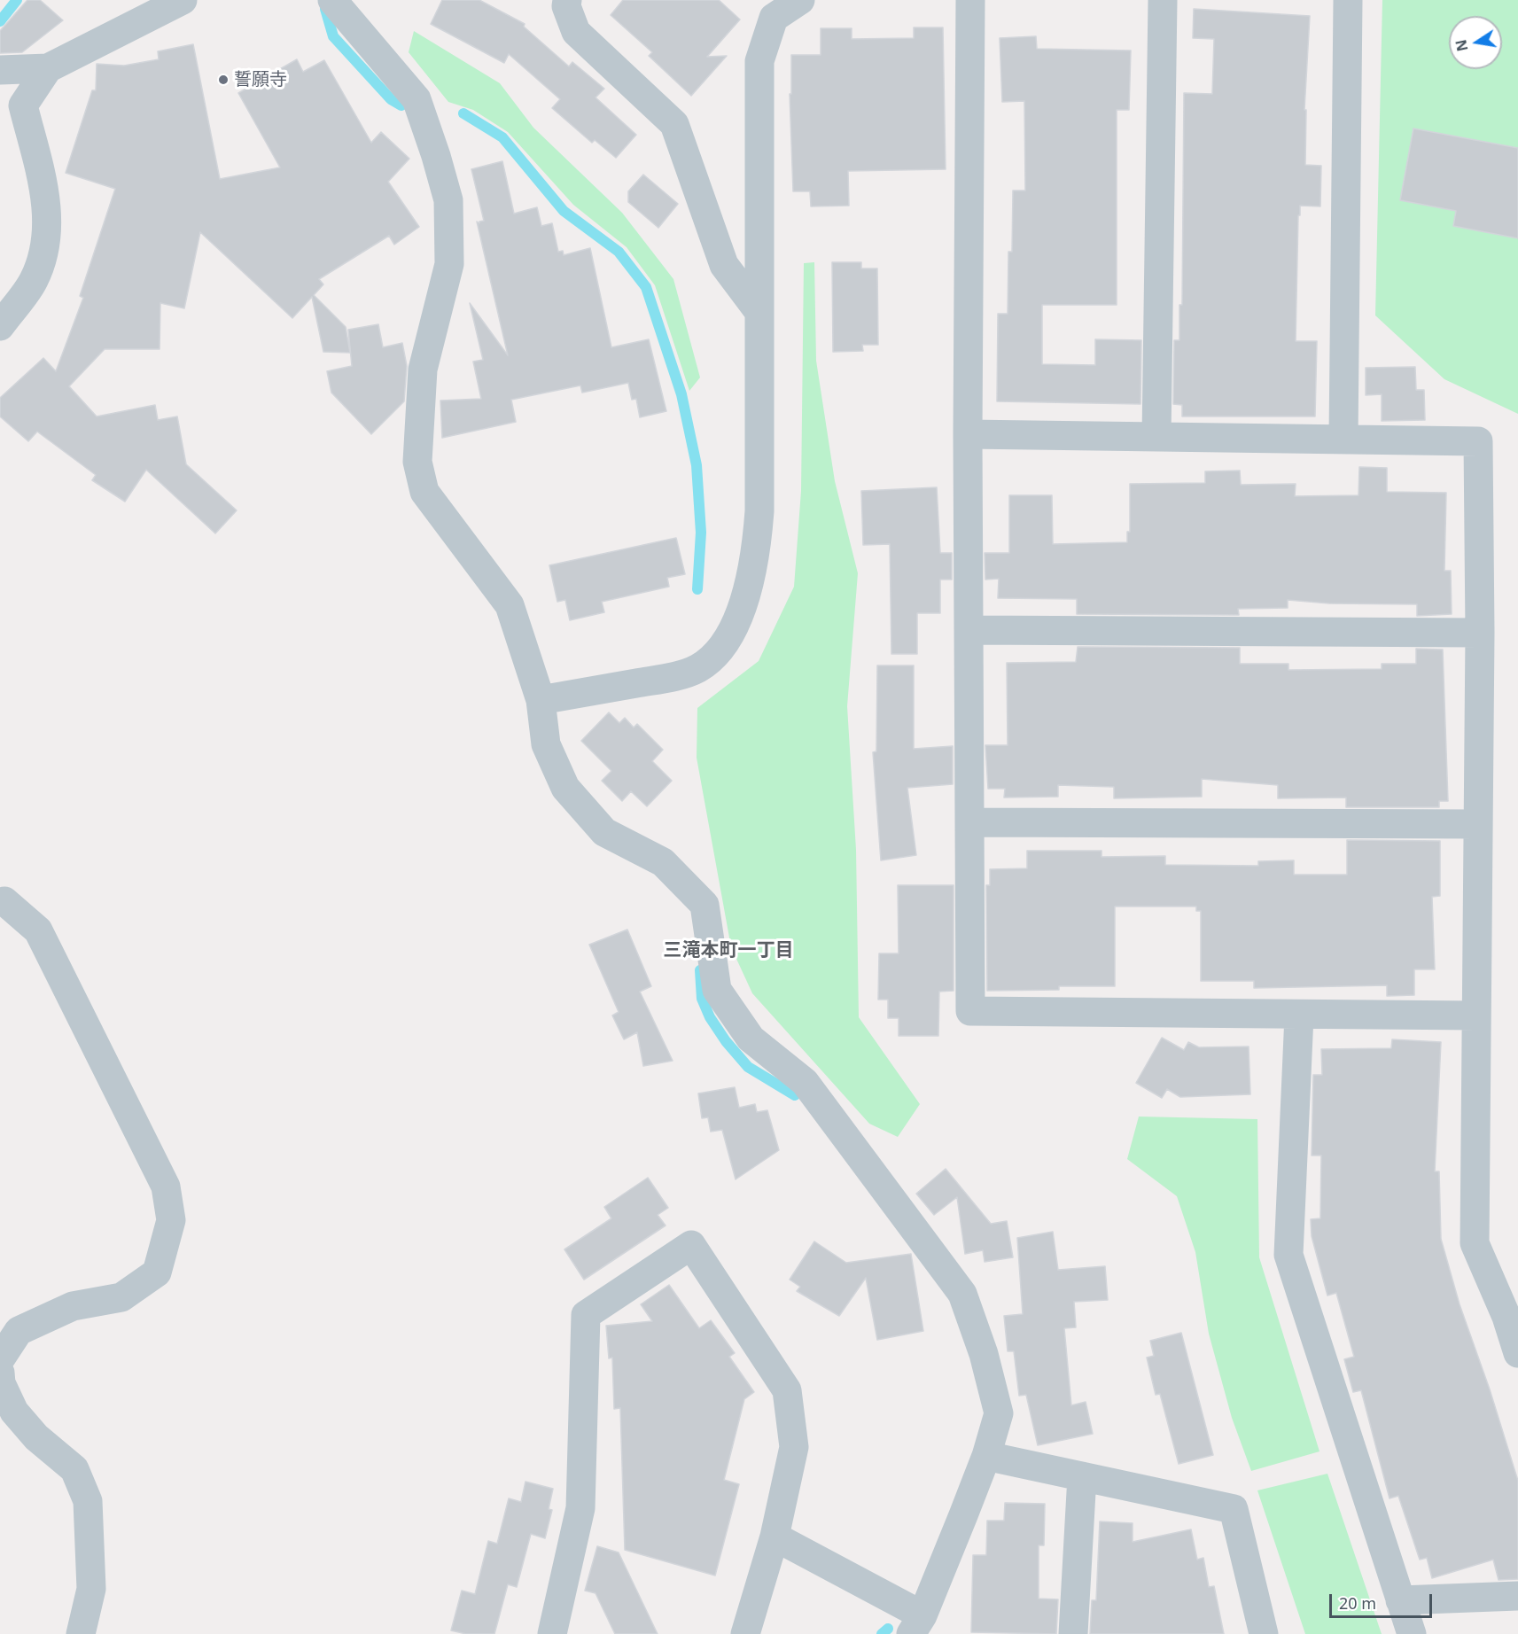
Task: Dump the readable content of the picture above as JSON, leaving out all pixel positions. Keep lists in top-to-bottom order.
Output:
{
  "districts": ["三滝本町一丁目"],
  "places": ["誓願寺"],
  "scale_bar": "20 m",
  "north": "left"
}
